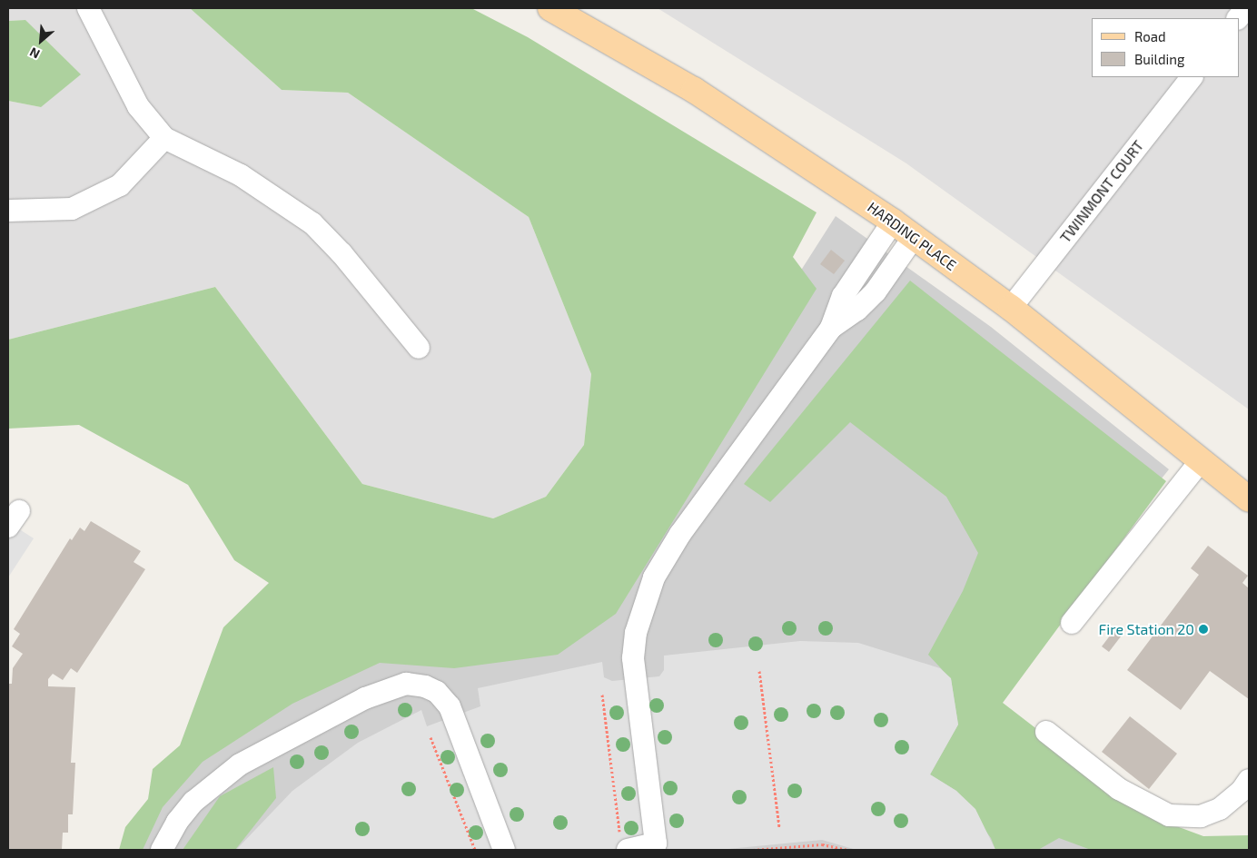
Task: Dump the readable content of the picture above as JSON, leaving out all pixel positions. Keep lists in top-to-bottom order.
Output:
{
  "streets": {
    "main road": ["HARDING PLACE"],
    "street": ["TWINMONT COURT"]
  },
  "crossings": [
    ["TWINMONT COURT", "HARDING PLACE"]
  ],
  "places": ["Fire Station 20"],
  "legend": ["Road", "Building"],
  "north": "bottom left"
}
